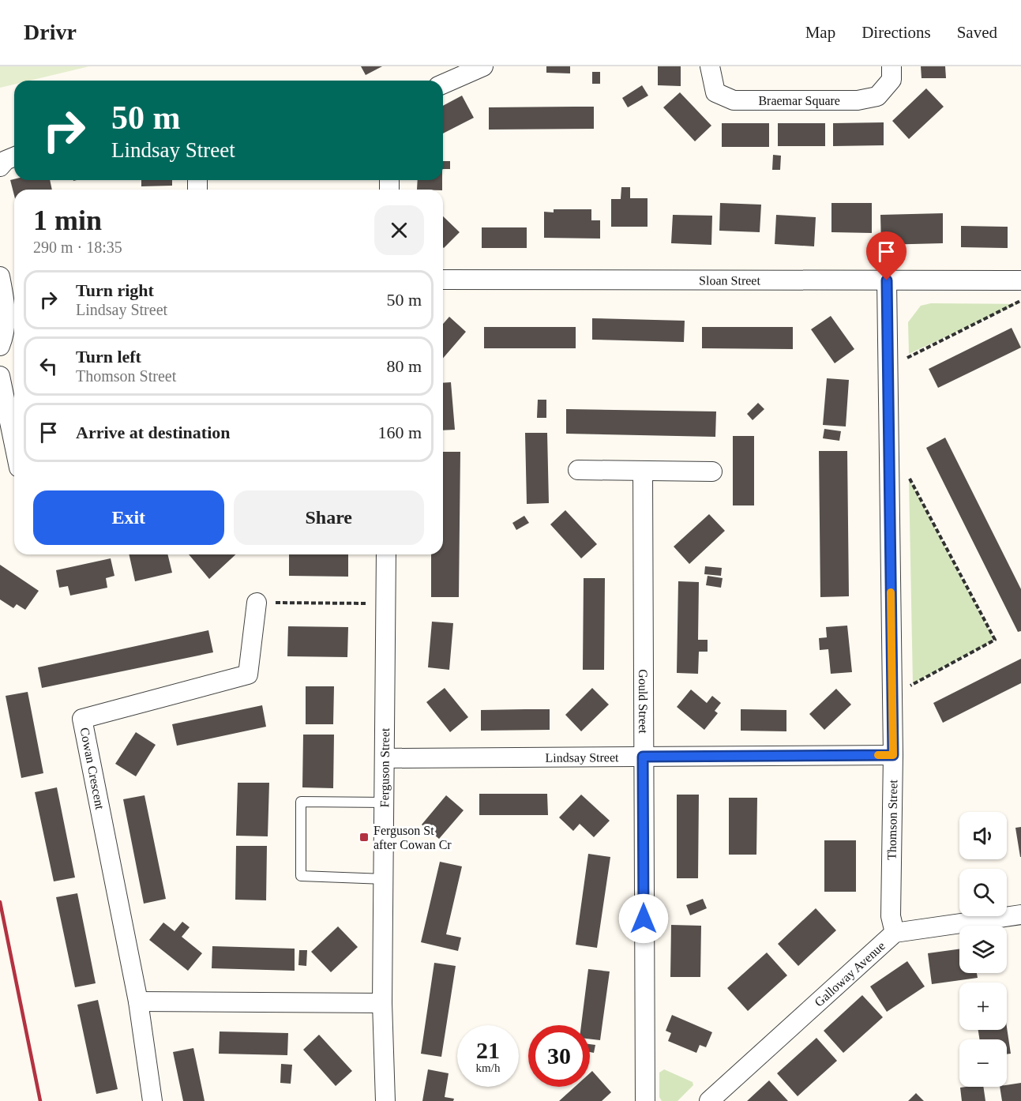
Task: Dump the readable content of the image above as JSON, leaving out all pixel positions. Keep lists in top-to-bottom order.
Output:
{
  "streets": {
    "street": [
      "Braemar Square",
      "Sloan Street",
      "Gould Street",
      "Lindsay Street",
      "Cowan Crescent",
      "Ferguson Street",
      "Thomson Street",
      "Galloway Avenue"
    ]
  },
  "crossings": [
    ["Sloan Street", "Thomson Street"],
    ["Gould Street", "Lindsay Street"],
    ["Lindsay Street", "Ferguson Street"],
    ["Lindsay Street", "Thomson Street"],
    ["Thomson Street", "Galloway Avenue"]
  ],
  "places": {
    "transit": ["Ferguson St after Cowan Cr"]
  },
  "page": {
    "header": "Drivr",
    "nav": ["Map", "Directions", "Saved"],
    "turn": ["50 m", "Lindsay Street"],
    "heading": ["1 min", "290 m · 18:35"],
    "list": [
      {
        "name": "Turn right",
        "note": "Lindsay Street",
        "value": "50 m"
      },
      {
        "name": "Turn left",
        "note": "Thomson Street",
        "value": "80 m"
      },
      {
        "name": "Arrive at destination",
        "value": "160 m"
      }
    ],
    "buttons": ["Exit", "Share"],
    "map_buttons": ["+", "−"],
    "speed": "21 km/h",
    "limit": "30"
  }
}
